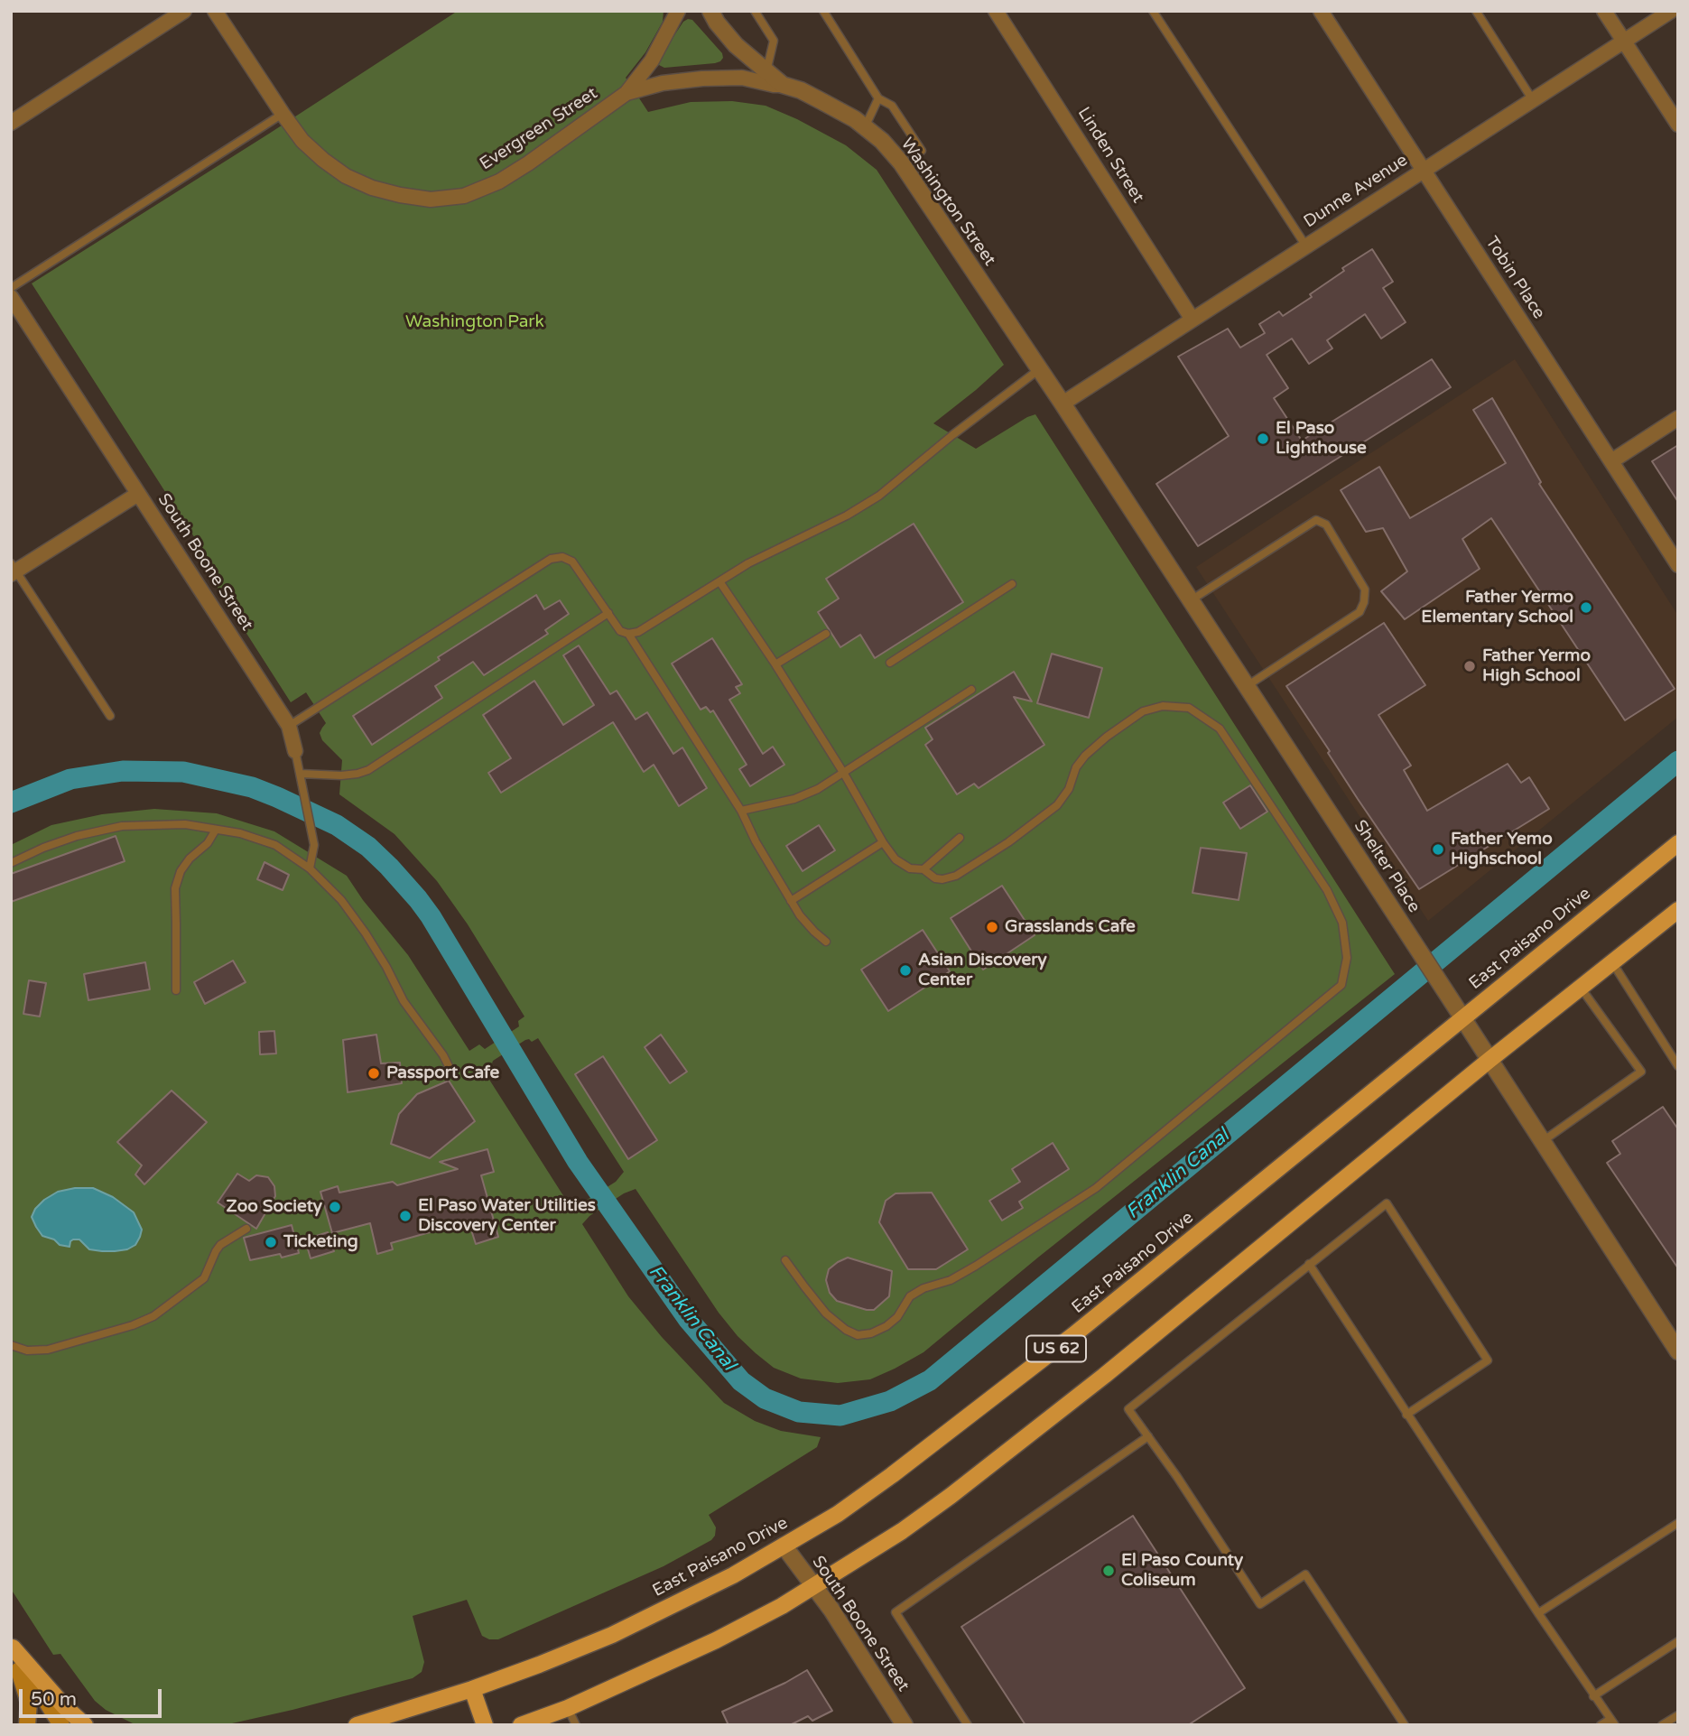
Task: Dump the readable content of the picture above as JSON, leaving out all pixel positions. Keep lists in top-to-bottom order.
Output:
{
  "streets": {
    "main road": ["East Paisano Drive", "US 62"],
    "street": [
      "Evergreen Street",
      "Linden Street",
      "Dunne Avenue",
      "Washington Street",
      "Tobin Place",
      "South Boone Street",
      "Shelter Place"
    ]
  },
  "crossings": [
    ["Evergreen Street", "Washington Street"],
    ["Linden Street", "Dunne Avenue"],
    ["Dunne Avenue", "Washington Street"],
    ["Dunne Avenue", "Tobin Place"],
    ["Dunne Avenue", "Shelter Place"],
    ["Washington Street", "Shelter Place"],
    ["South Boone Street", "East Paisano Drive"],
    ["South Boone Street", "US 62"],
    ["Shelter Place", "East Paisano Drive"],
    ["Shelter Place", "US 62"]
  ],
  "water": ["Franklin Canal"],
  "parks": ["Washington Park"],
  "places": [
    "El Paso Lighthouse",
    "Father Yermo Elementary School",
    "Father Yermo High School",
    "Father Yemo Highschool",
    "Grasslands Cafe",
    "Asian Discovery Center",
    "Passport Cafe",
    "Zoo Society",
    "El Paso Water Utilities Discovery Center",
    "Ticketing",
    "El Paso County Coliseum"
  ],
  "scale_bar": "50 m"
}
